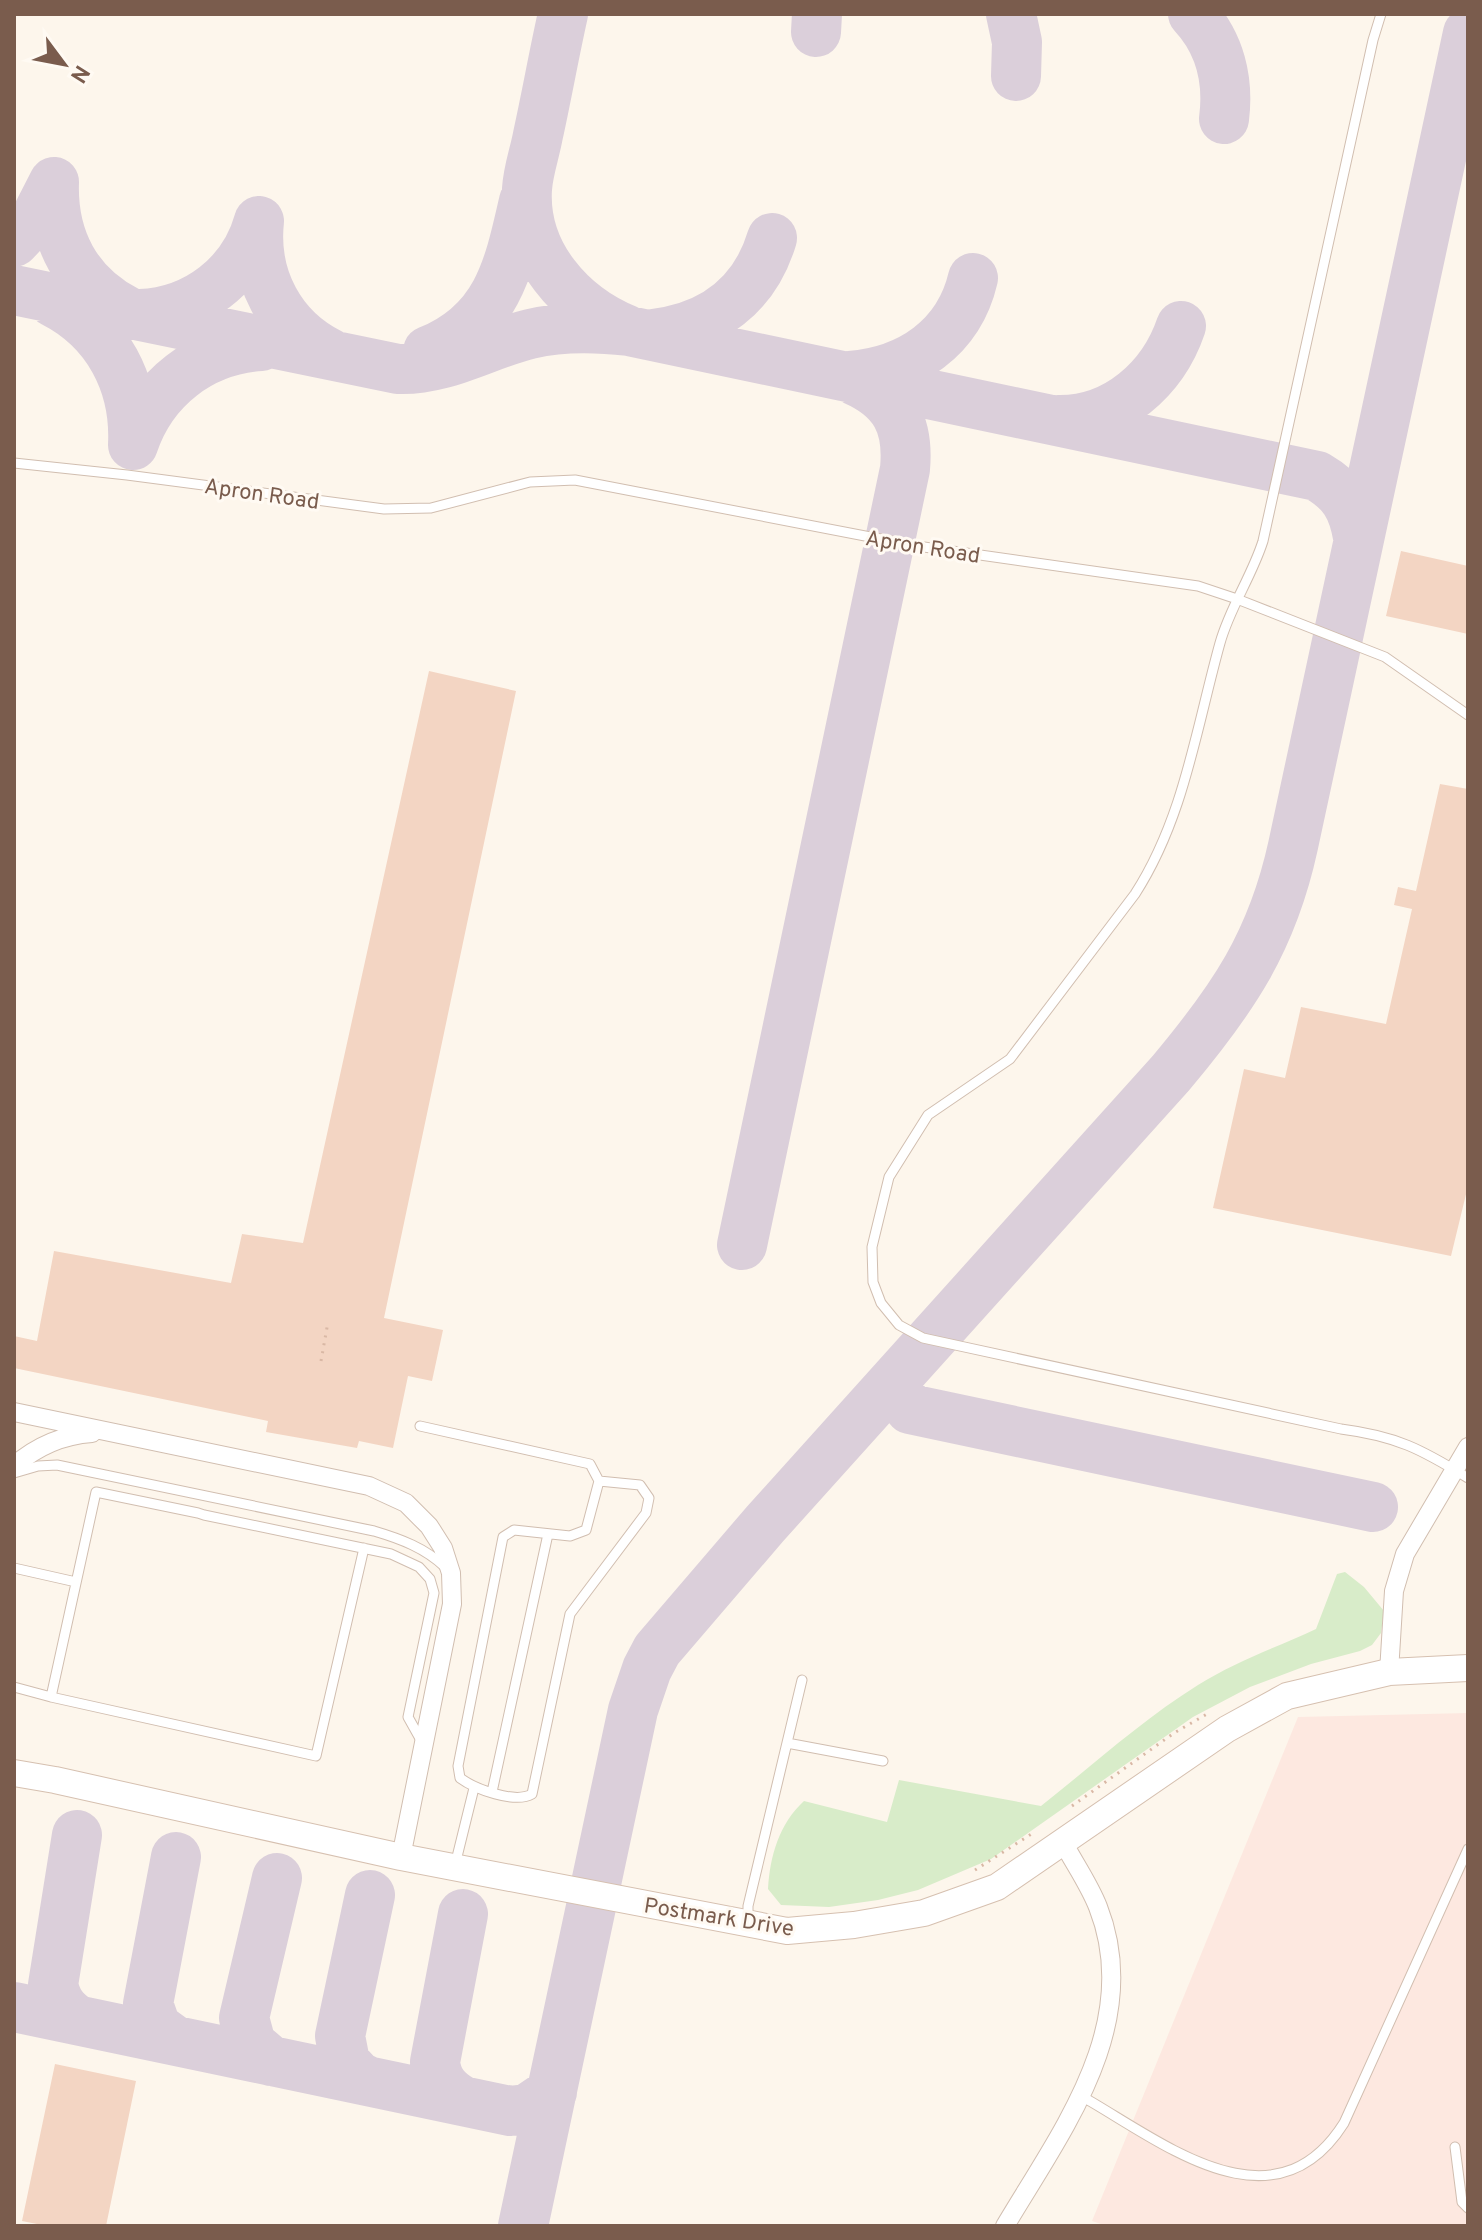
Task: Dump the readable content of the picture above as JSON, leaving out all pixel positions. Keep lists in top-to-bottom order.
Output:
{
  "streets": {
    "street": ["Postmark Drive"],
    "lane": ["Apron Road"]
  },
  "north": "bottom right"
}
